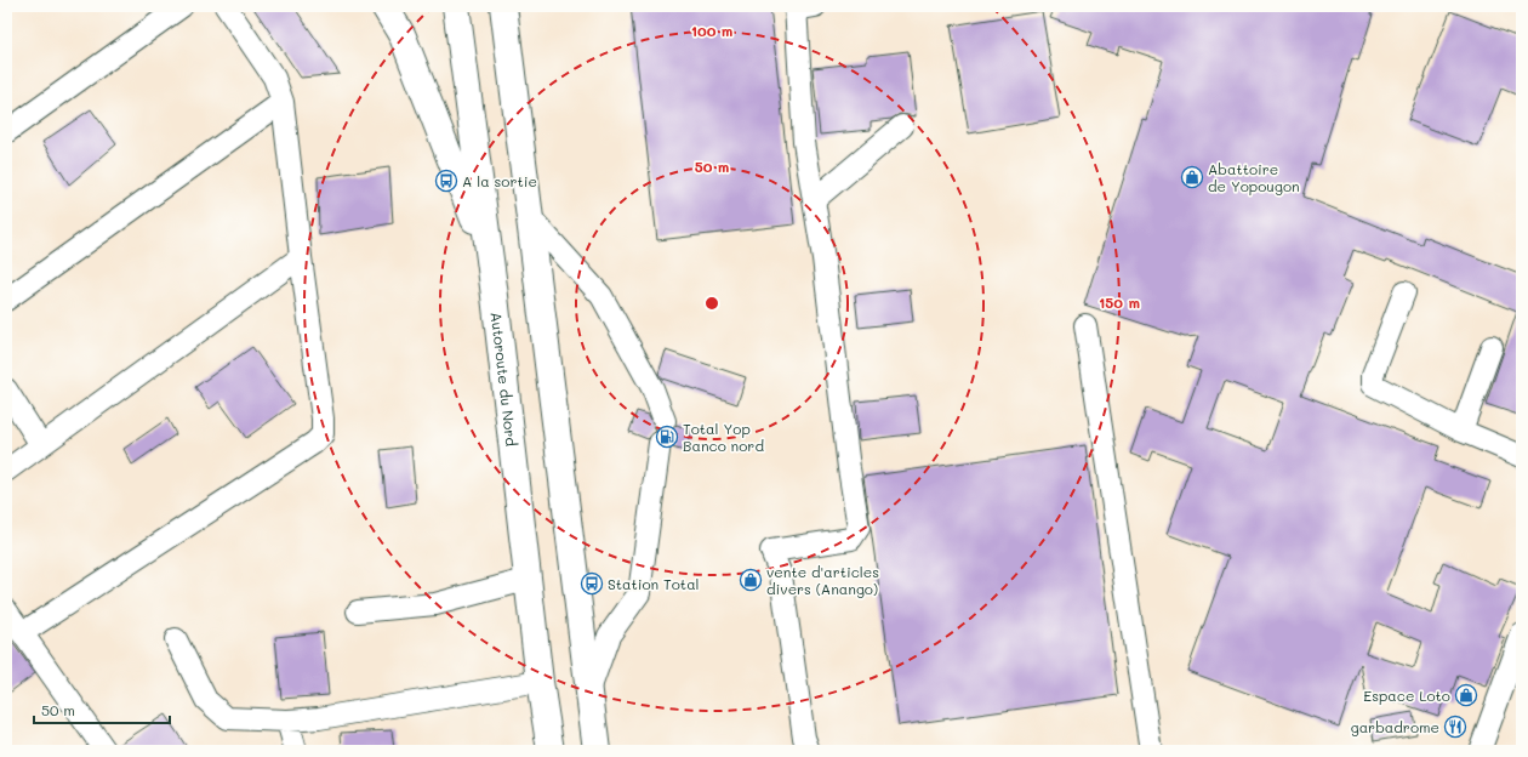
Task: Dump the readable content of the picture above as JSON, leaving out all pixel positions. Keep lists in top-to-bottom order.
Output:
{
  "streets": {
    "highway": ["Autoroute du Nord"]
  },
  "places": {
    "shop": ["Abattoire de Yopougon", "vente d'articles divers (Anango)", "Espace Loto"],
    "bus stop": ["A la sortie", "Station Total"],
    "fuel station": ["Total Yop Banco nord"],
    "restaurant": ["garbadrome"]
  },
  "scale_bar": "50 m",
  "rings": ["100 m", "50 m", "150 m"]
}
